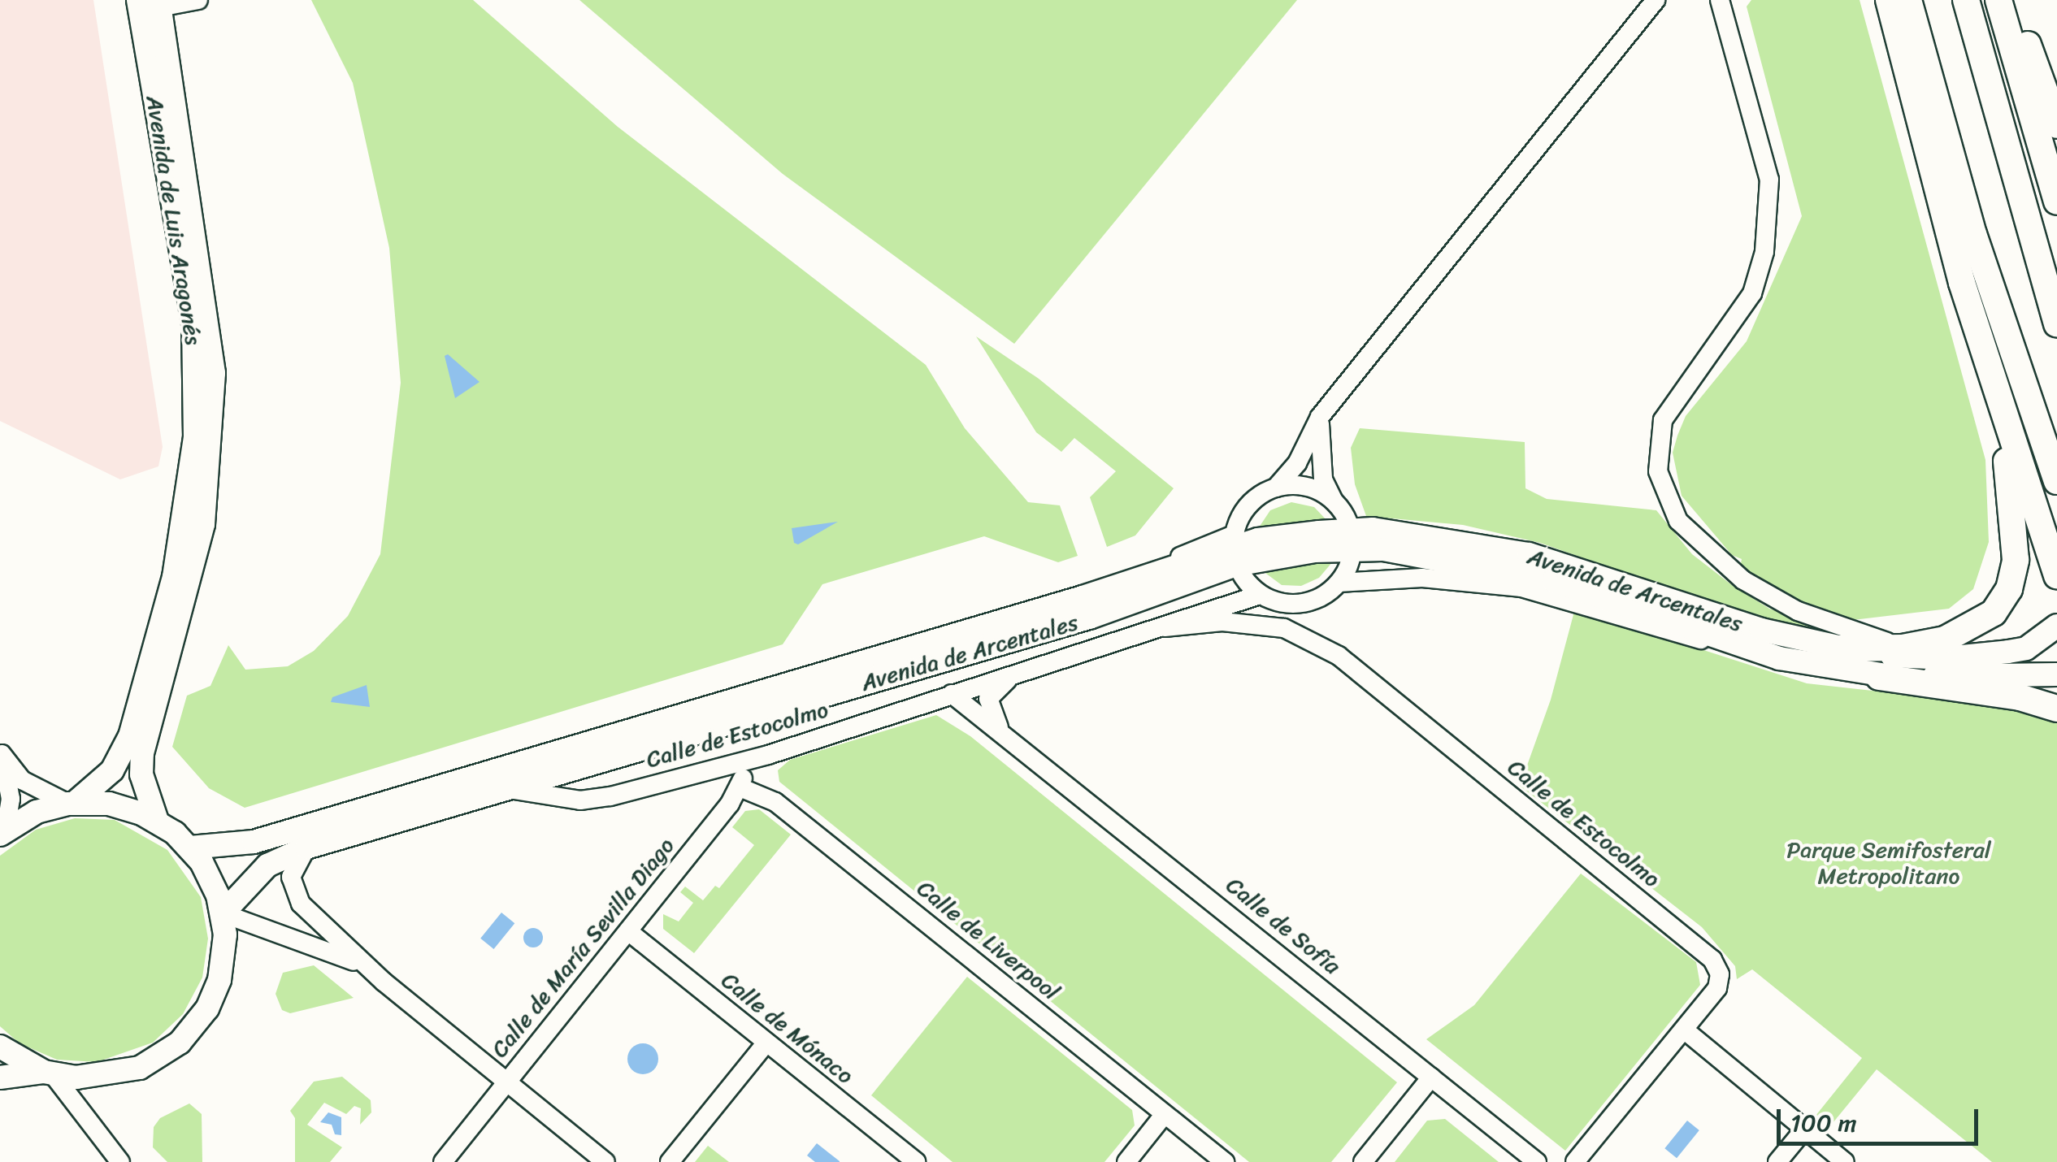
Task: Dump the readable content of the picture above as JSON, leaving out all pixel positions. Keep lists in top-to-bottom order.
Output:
{
  "streets": {
    "main road": ["Avenida de Luis Aragonés", "Avenida de Arcentales"],
    "street": [
      "Calle de Estocolmo",
      "Calle de Sofía",
      "Calle de Liverpool",
      "Calle de María Sevilla Diago",
      "Calle de Mónaco"
    ]
  },
  "crossings": [
    ["Avenida de Arcentales", "Calle de Estocolmo"],
    ["Calle de Estocolmo", "Calle de Sofía"],
    ["Calle de Estocolmo", "Calle de María Sevilla Diago"],
    ["Calle de Liverpool", "Calle de María Sevilla Diago"],
    ["Calle de María Sevilla Diago", "Calle de Mónaco"]
  ],
  "parks": ["Parque Semifosteral Metropolitano"],
  "scale_bar": "100 m"
}
